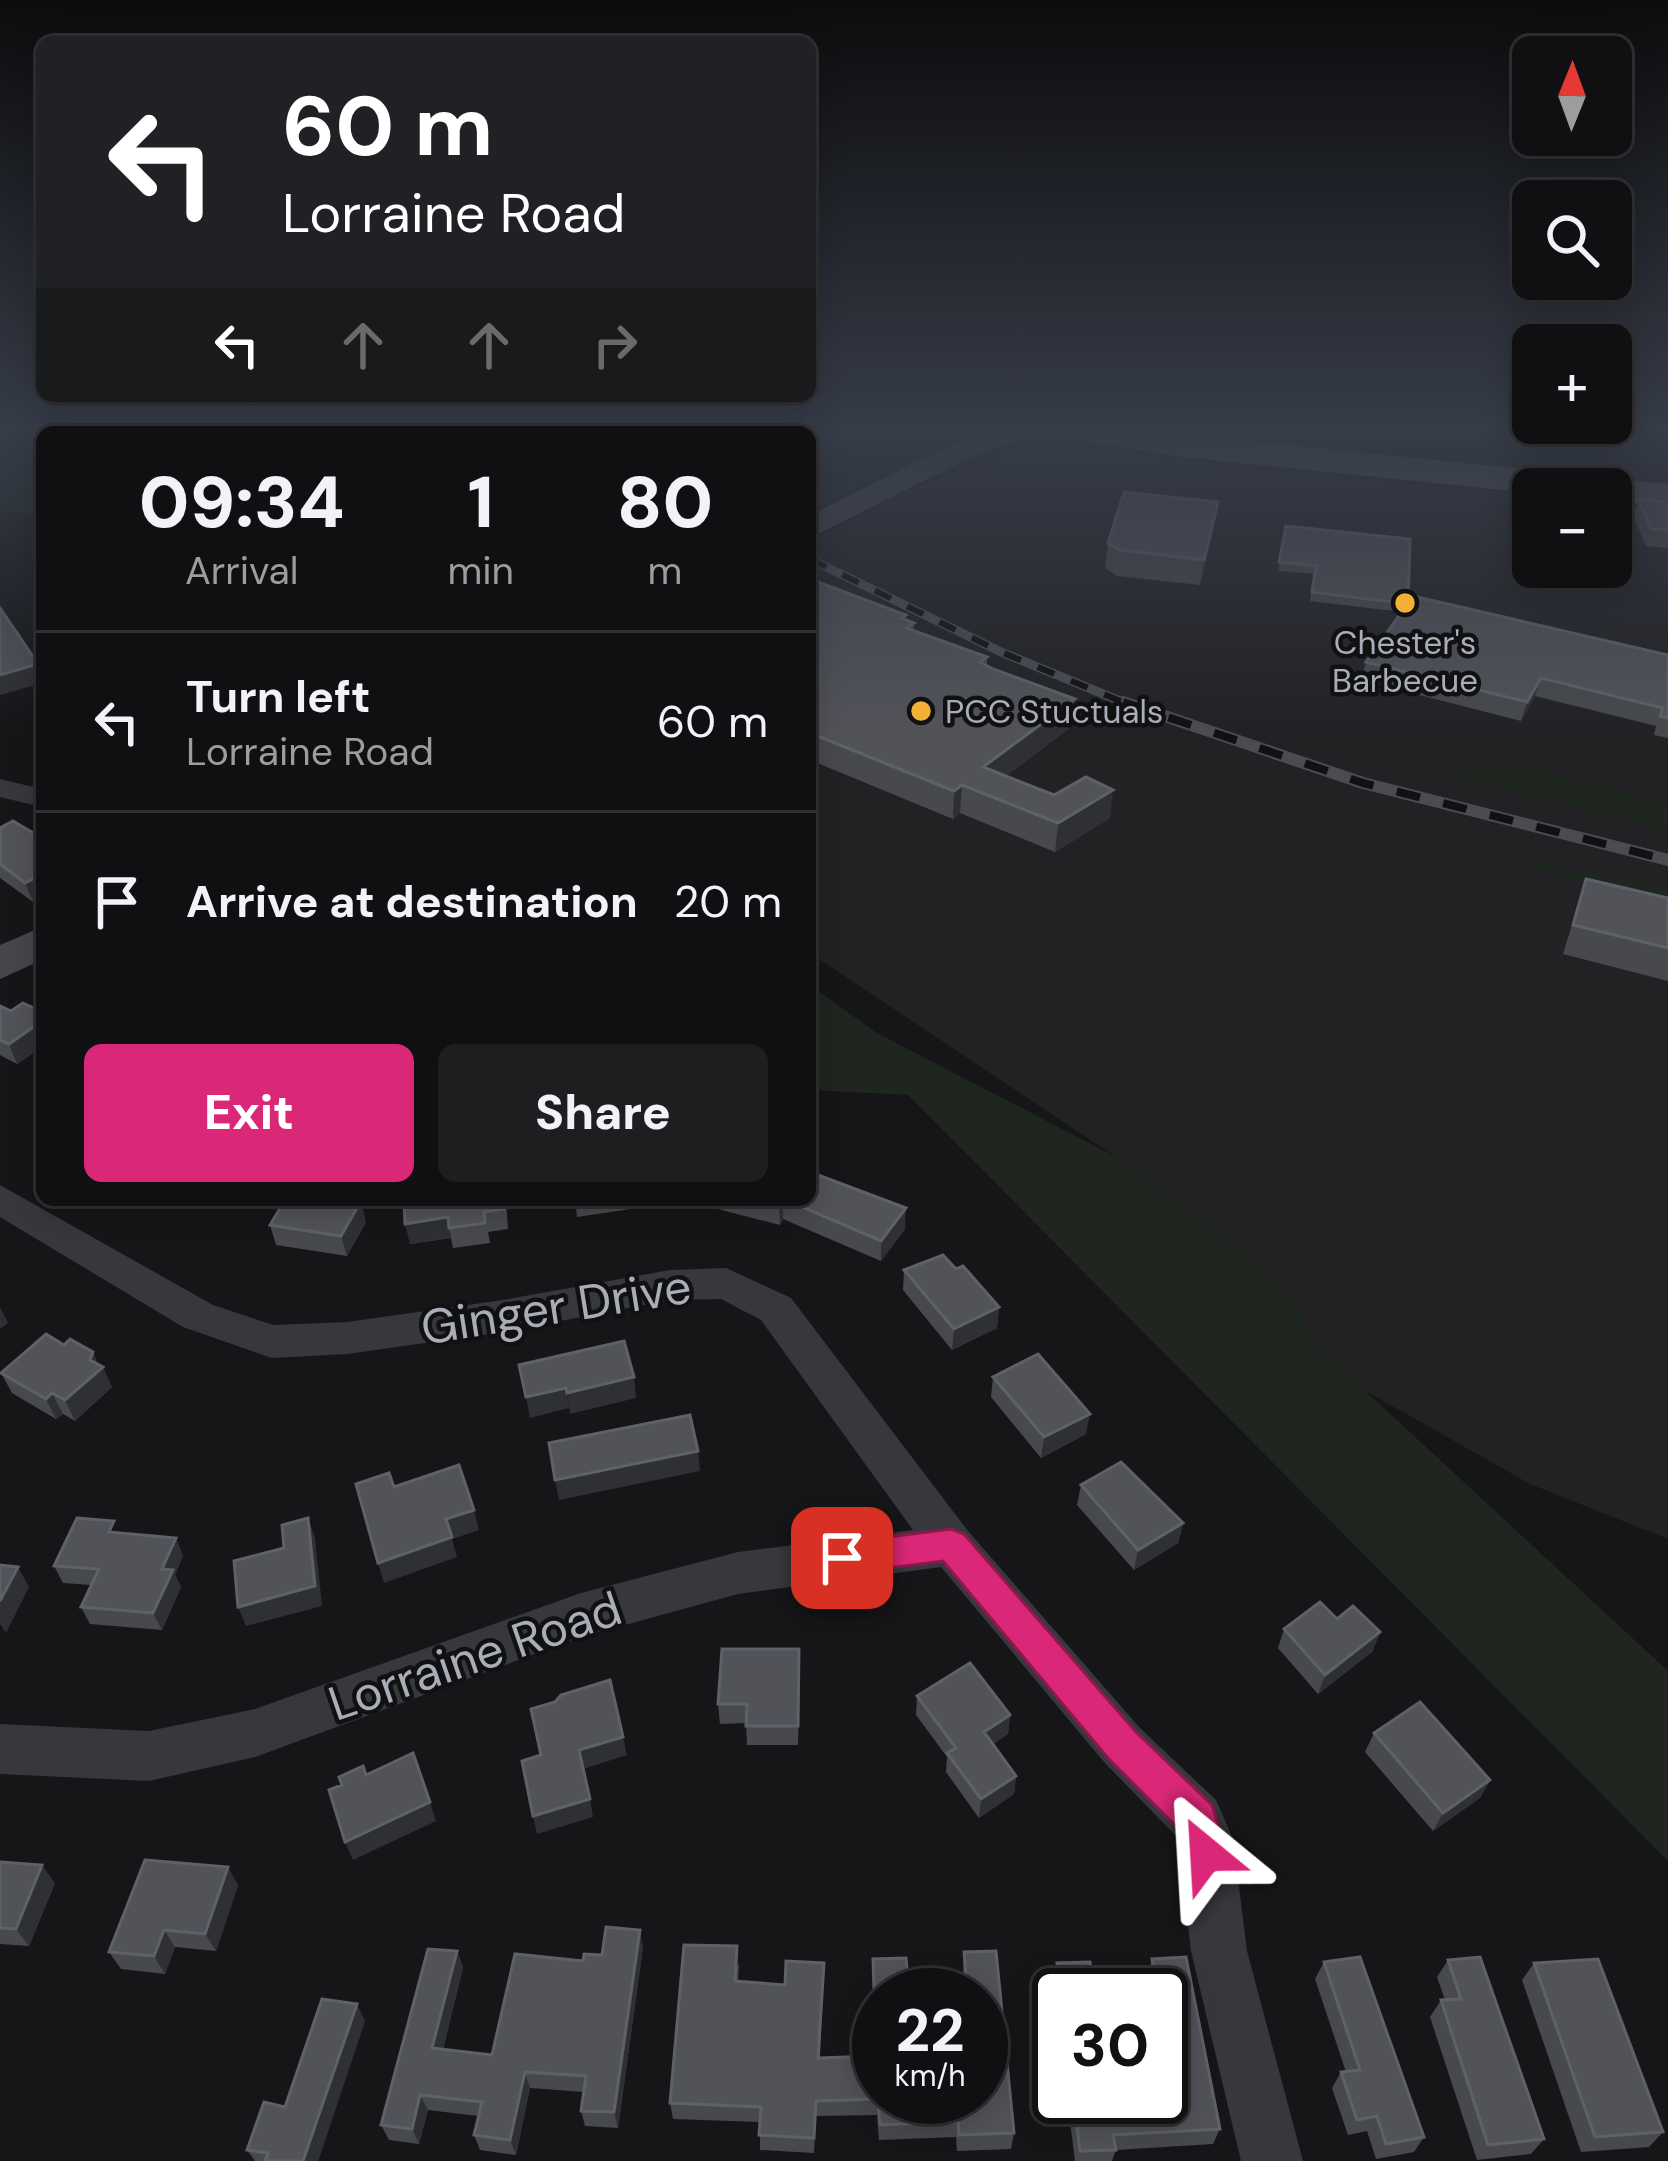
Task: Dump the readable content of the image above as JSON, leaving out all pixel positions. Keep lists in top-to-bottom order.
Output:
{
  "streets": {
    "street": ["Ginger Drive", "Lorraine Road"]
  },
  "crossings": [
    ["Ginger Drive", "Lorraine Road"]
  ],
  "places": ["Chester's Barbecue", "PCC Stuctuals"],
  "north": "top",
  "page": {
    "map_buttons": ["+", "−"],
    "turn": ["60 m", "Lorraine Road"],
    "eta": [
      "09:34",
      "Arrival",
      "1",
      "min",
      "80",
      "m"
    ],
    "list": [
      {
        "name": "Turn left",
        "note": "Lorraine Road",
        "value": "60 m"
      },
      {
        "name": "Arrive at destination",
        "value": "20 m"
      }
    ],
    "buttons": ["Exit", "Share"],
    "speed": "22 km/h",
    "limit": "30"
  }
}
